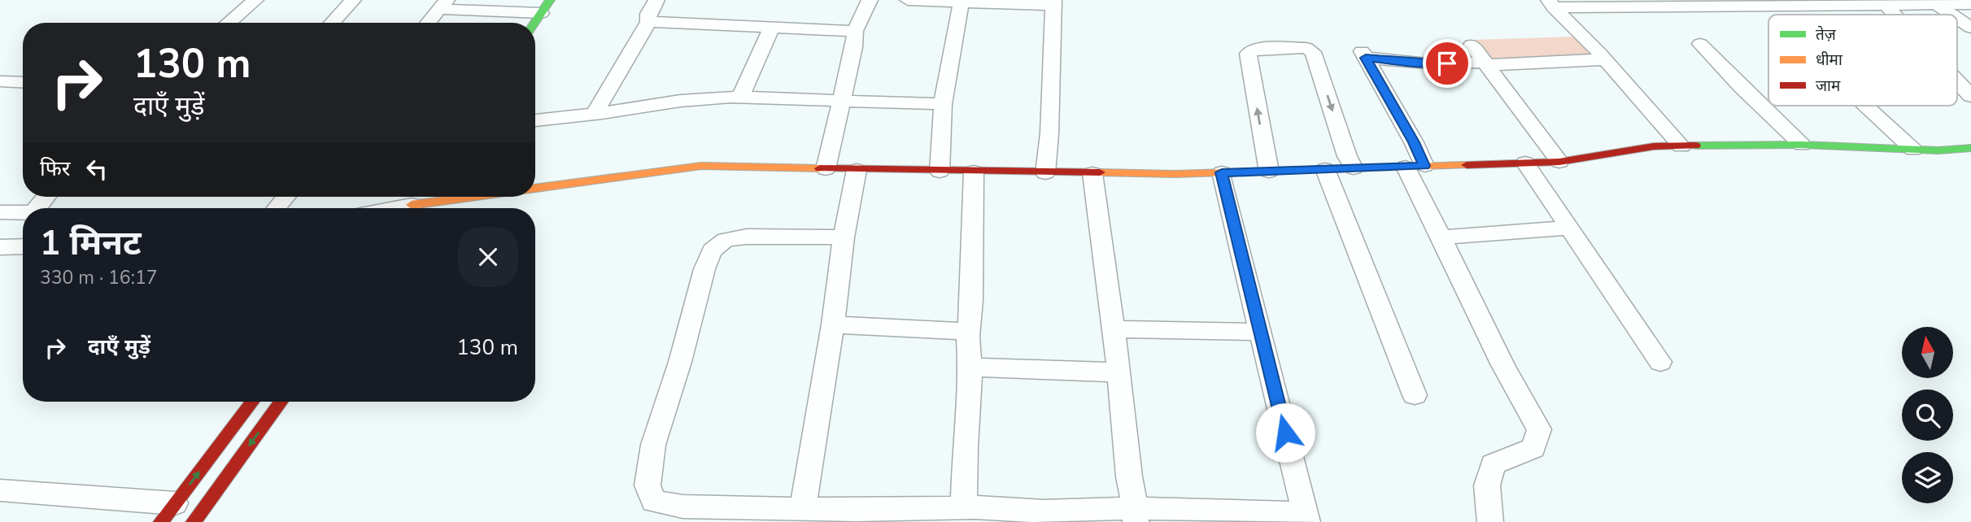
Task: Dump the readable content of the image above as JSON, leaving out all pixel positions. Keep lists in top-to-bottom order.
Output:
{
  "legend": ["तेज़", "धीमा", "जाम"],
  "north": "top",
  "page": {
    "turn": ["130 m", "दाएँ मुड़ें"],
    "then": "फिर",
    "heading": ["1 मिनट", "330 m · 16:17"],
    "list": [
      {
        "name": "दाएँ मुड़ें",
        "value": "130 m"
      }
    ]
  }
}
